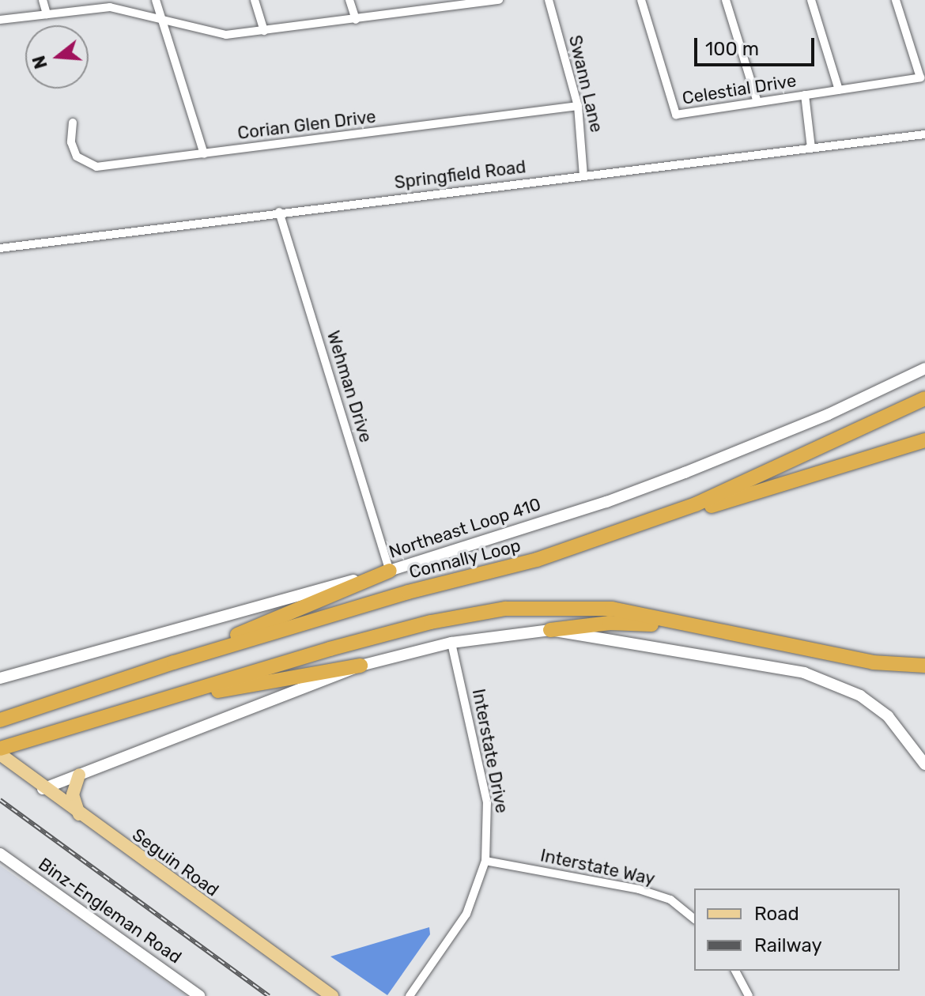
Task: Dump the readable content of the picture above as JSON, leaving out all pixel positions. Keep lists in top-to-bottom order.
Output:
{
  "streets": {
    "highway": ["Connally Loop"],
    "main road": ["Northeast Loop 410", "Seguin Road", "Binz-Engleman Road"],
    "street": [
      "Swann Lane",
      "Celestial Drive",
      "Corian Glen Drive",
      "Springfield Road",
      "Wehman Drive",
      "Interstate Drive",
      "Interstate Way"
    ]
  },
  "crossings": [
    ["Swann Lane", "Corian Glen Drive"],
    ["Swann Lane", "Springfield Road"],
    ["Springfield Road", "Wehman Drive"],
    ["Wehman Drive", "Northeast Loop 410"],
    ["Interstate Drive", "Interstate Way"]
  ],
  "legend": ["Road", "Railway"],
  "scale_bar": "100 m",
  "north": "left"
}
